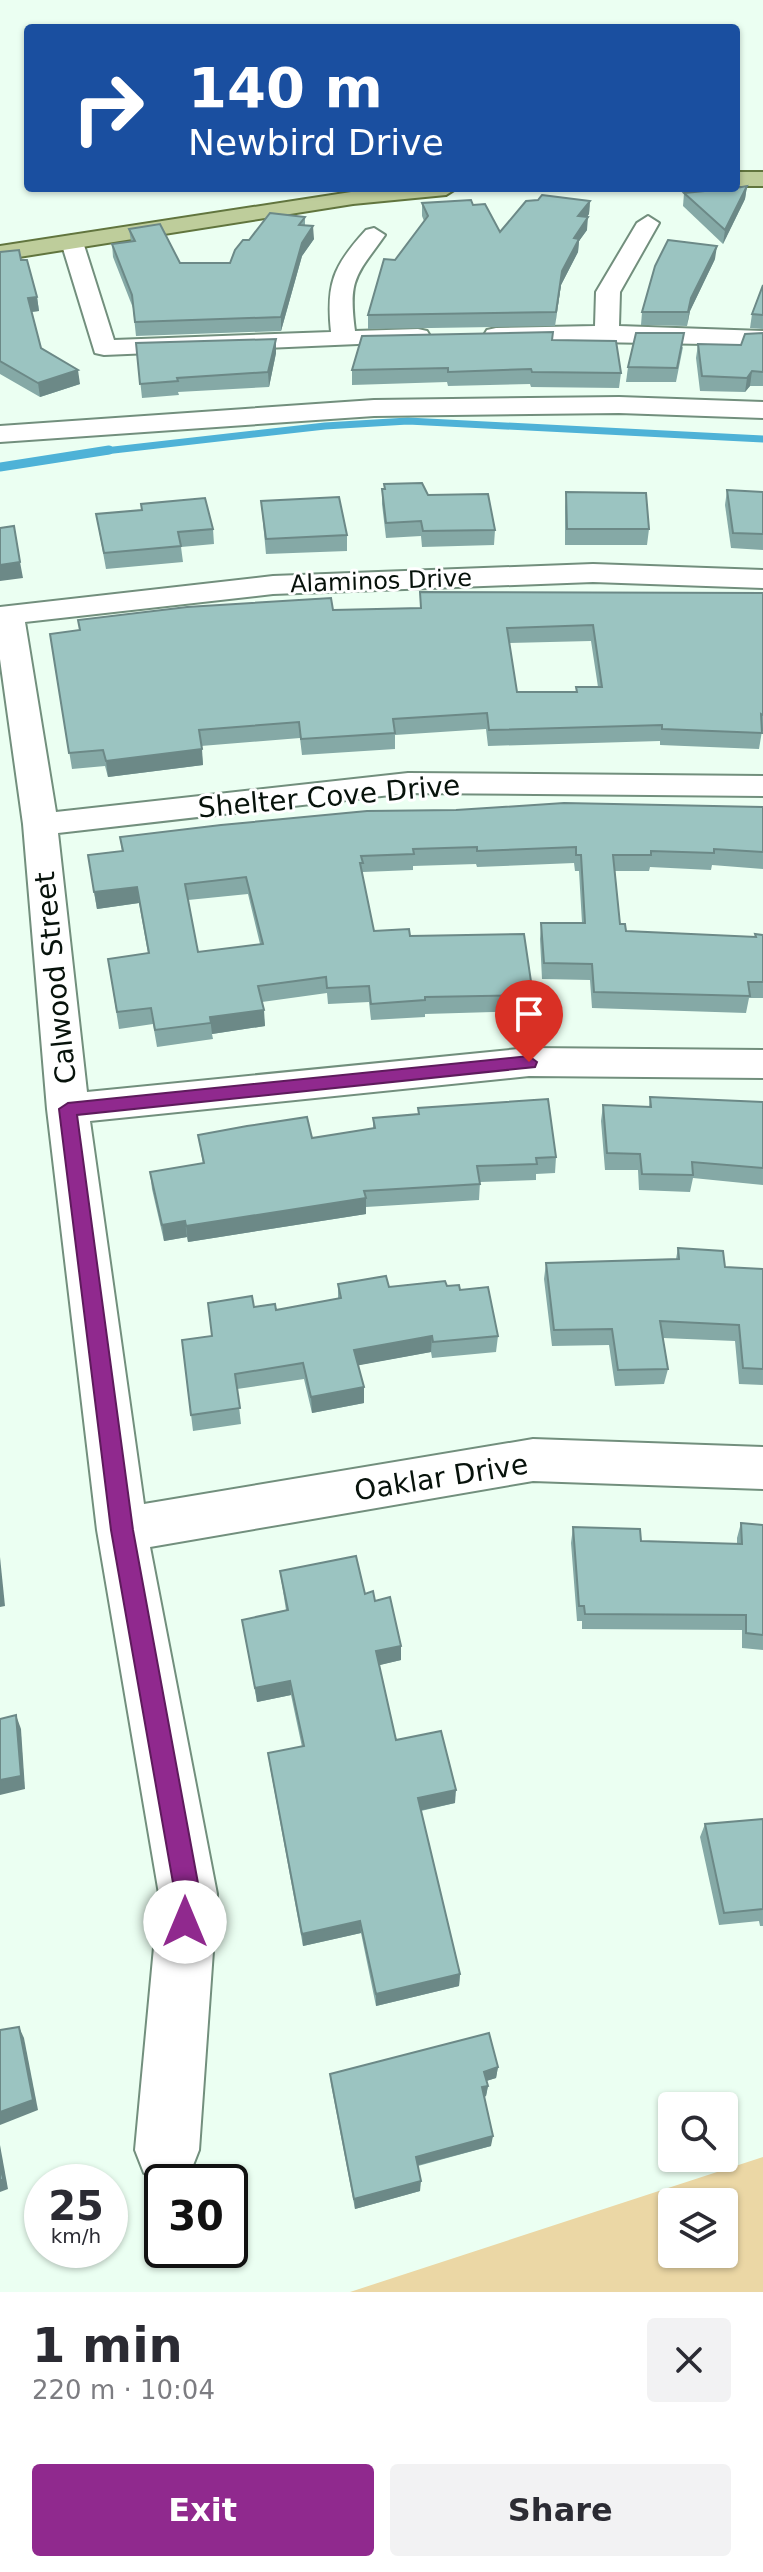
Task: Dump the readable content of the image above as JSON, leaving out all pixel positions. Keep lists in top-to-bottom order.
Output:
{
  "streets": {
    "street": [
      "Alaminos Drive",
      "Shelter Cove Drive",
      "Calwood Street",
      "Oaklar Drive"
    ]
  },
  "crossings": [
    ["Alaminos Drive", "Calwood Street"],
    ["Shelter Cove Drive", "Calwood Street"],
    ["Calwood Street", "Oaklar Drive"]
  ],
  "page": {
    "turn": ["140 m", "Newbird Drive"],
    "speed": "25 km/h",
    "limit": "30",
    "heading": ["1 min", "220 m · 10:04"],
    "buttons": ["Exit", "Share"]
  }
}
